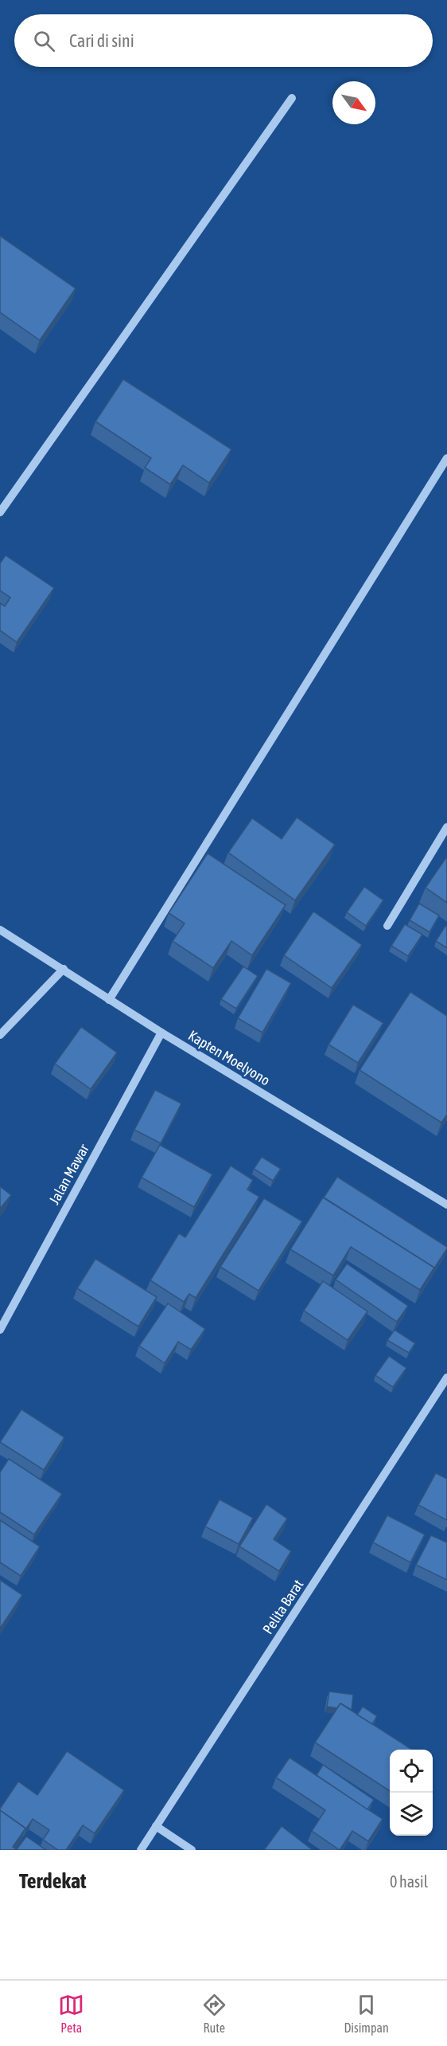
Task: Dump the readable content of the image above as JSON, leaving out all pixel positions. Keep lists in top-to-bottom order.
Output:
{
  "streets": {
    "street": ["Kapten Moelyono", "Jalan Mawar", "Pelita Barat"]
  },
  "crossings": [
    ["Kapten Moelyono", "Jalan Mawar"]
  ],
  "north": "bottom right",
  "page": {
    "search": "Cari di sini",
    "heading": ["Terdekat", "0 hasil"],
    "nav": ["Peta", "Rute", "Disimpan"]
  }
}
